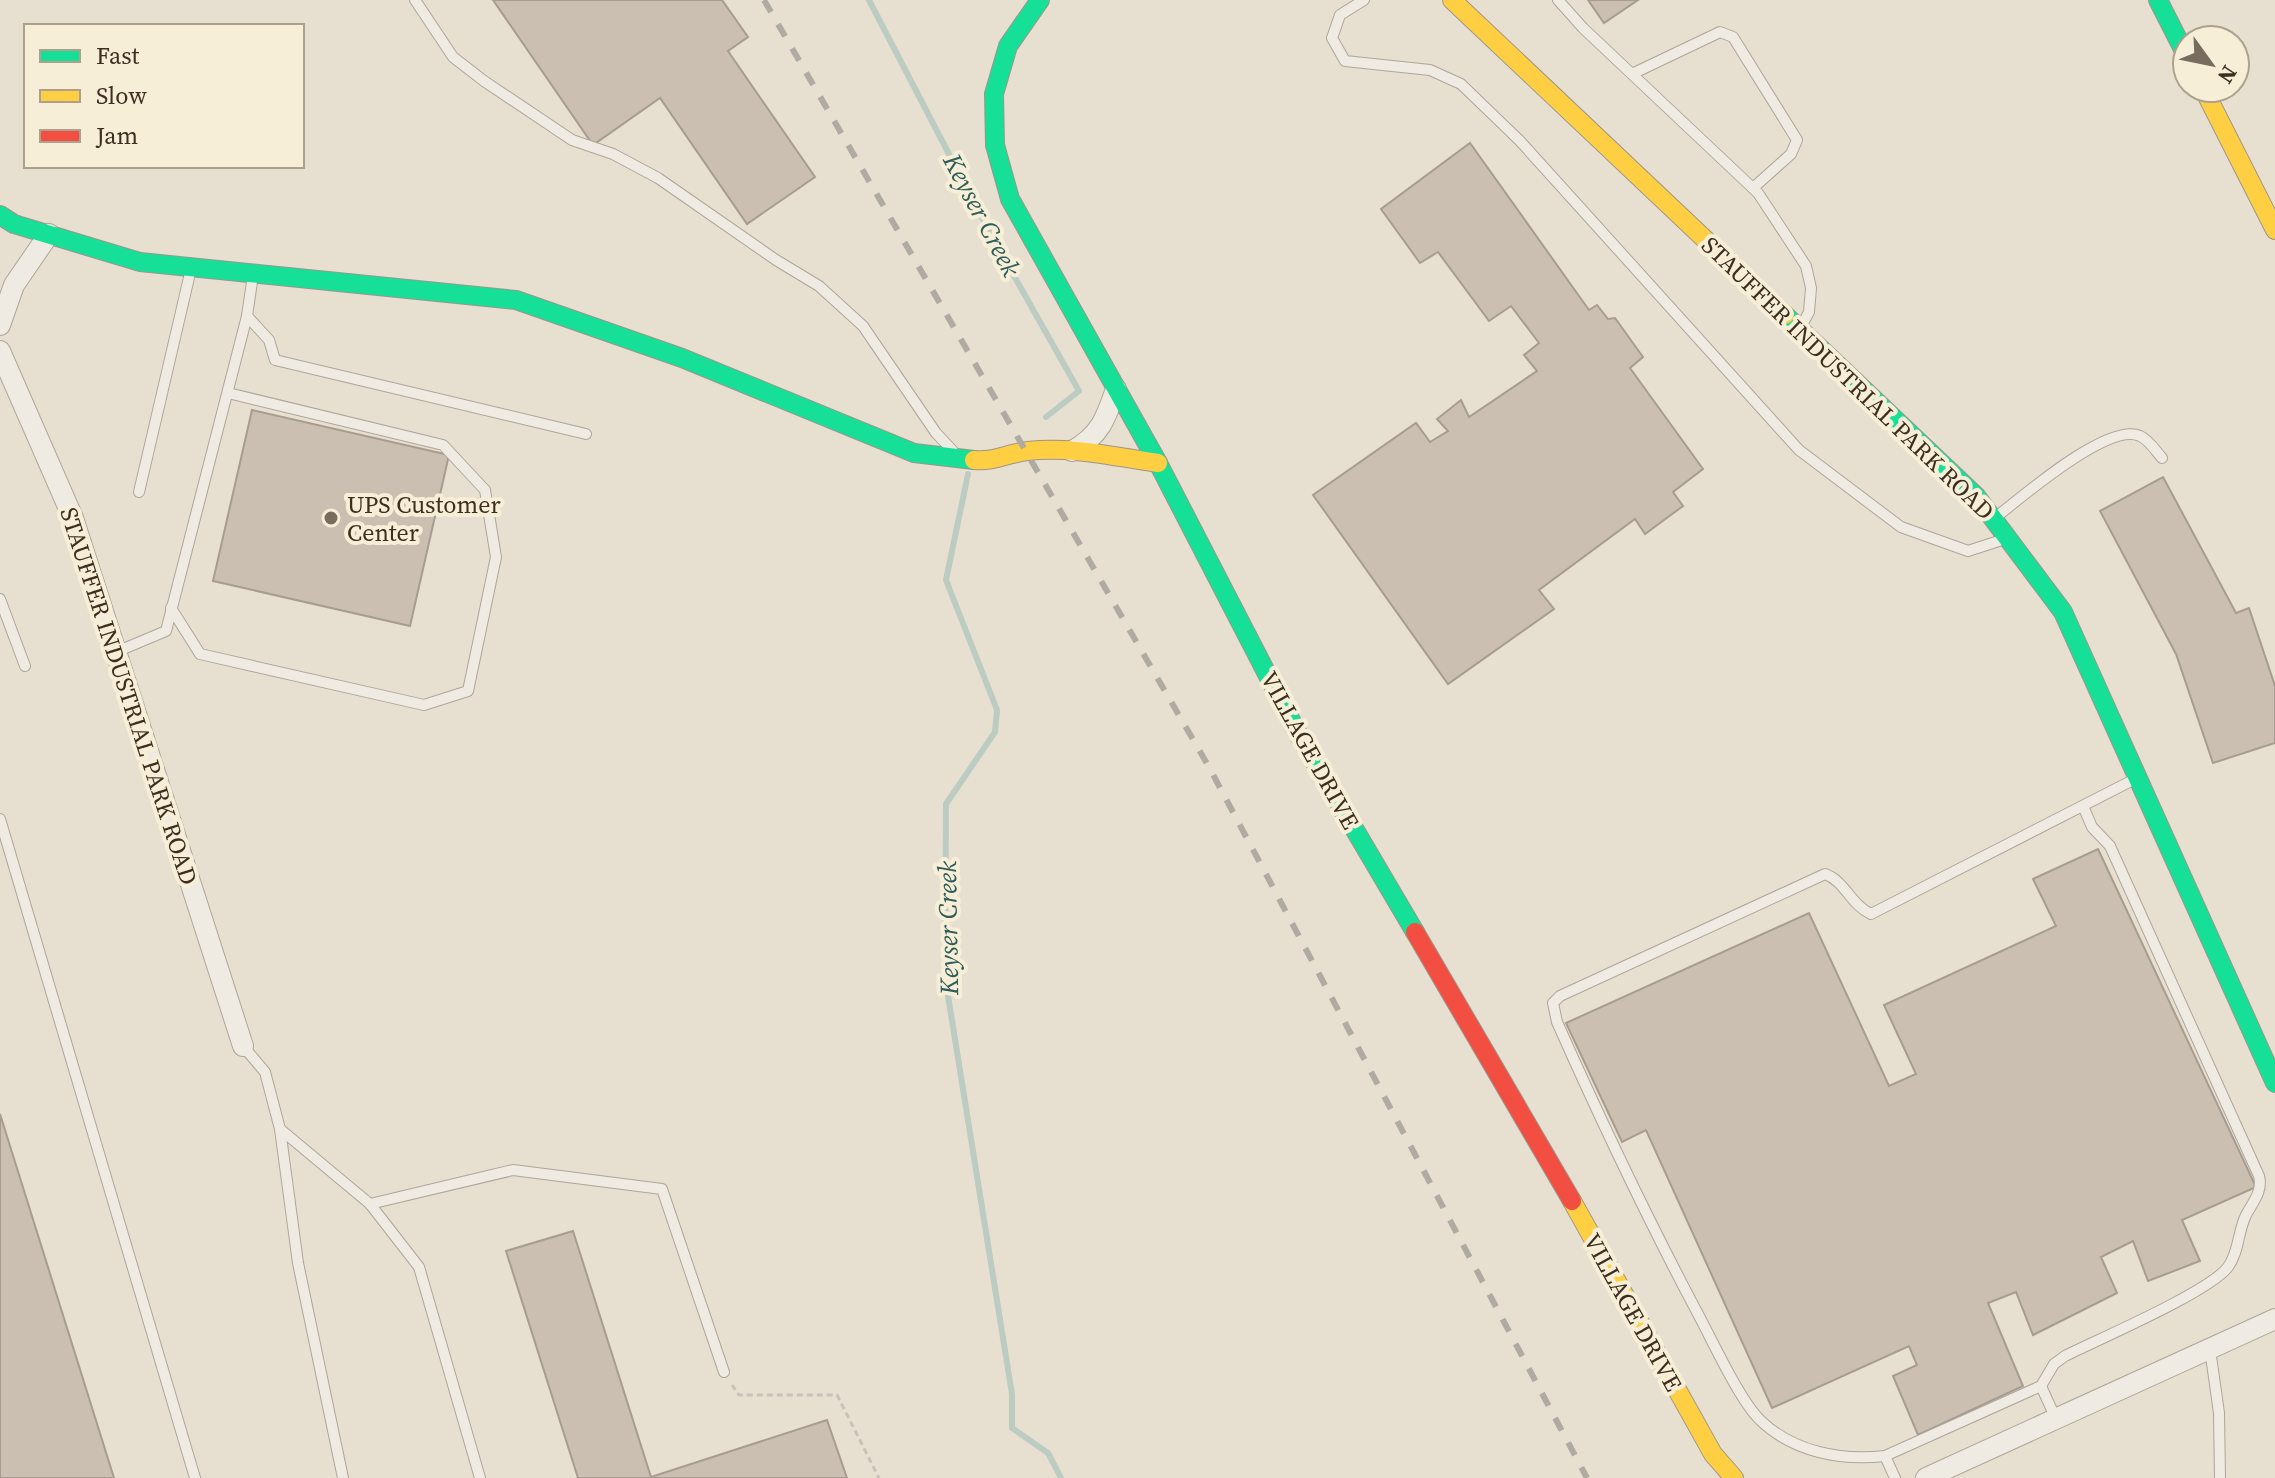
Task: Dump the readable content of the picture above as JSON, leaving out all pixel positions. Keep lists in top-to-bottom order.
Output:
{
  "streets": {
    "street": ["STAUFFER INDUSTRIAL PARK ROAD", "VILLAGE DRIVE"]
  },
  "water": ["Keyser Creek"],
  "places": ["UPS Customer Center"],
  "legend": ["Fast", "Slow", "Jam"],
  "north": "bottom right"
}
